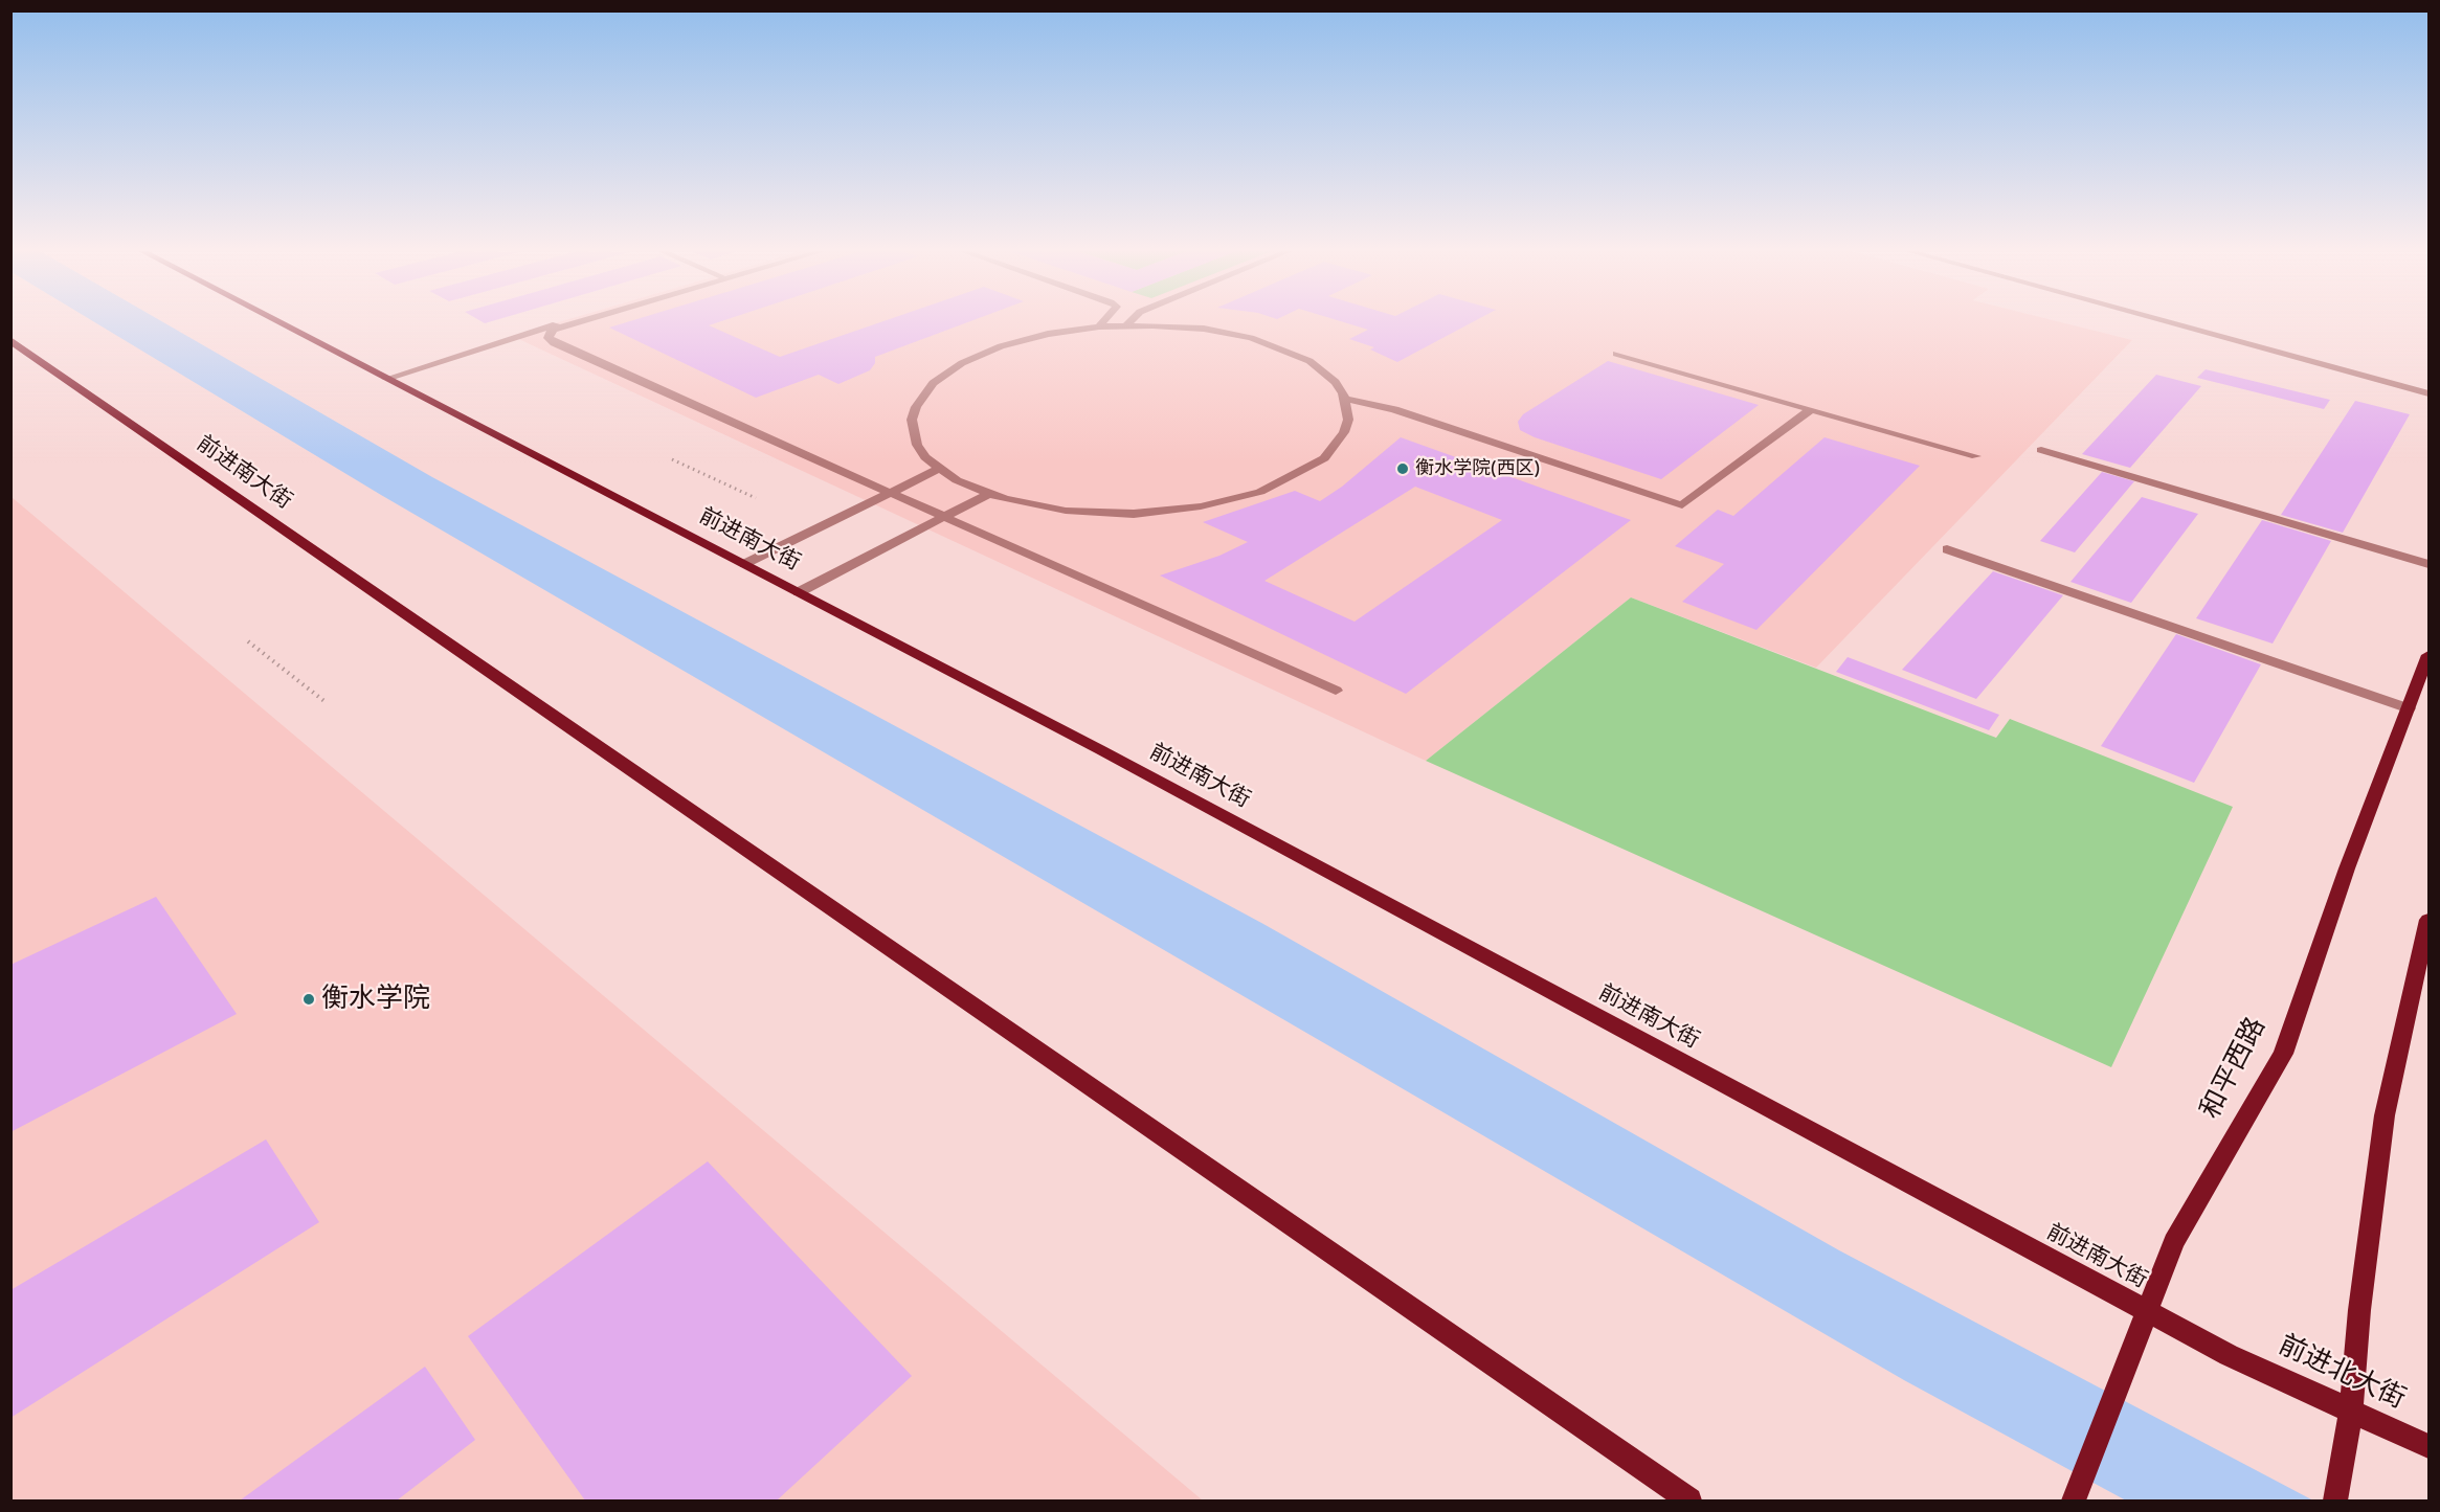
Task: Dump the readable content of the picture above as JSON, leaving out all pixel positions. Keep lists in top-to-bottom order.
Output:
{
  "streets": {
    "main road": ["前进南大街", "和平西路", "前进北大街"]
  },
  "crossings": [
    ["前进南大街", "和平西路"],
    ["前进南大街", "前进北大街"]
  ],
  "places": ["衡水学院(西区)", "衡水学院"]
}
